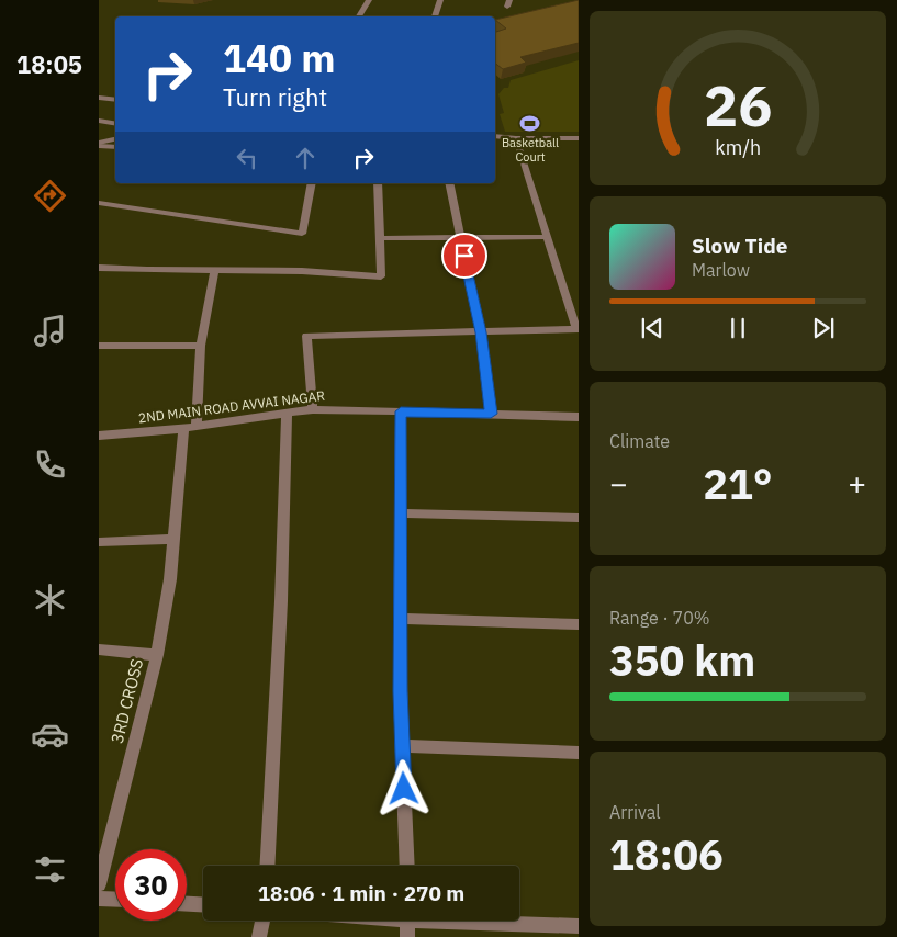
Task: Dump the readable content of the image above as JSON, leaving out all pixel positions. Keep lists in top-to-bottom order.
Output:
{
  "streets": {
    "street": ["2ND MAIN ROAD AVVAI NAGAR", "3RD CROSS"]
  },
  "crossings": [
    ["2ND MAIN ROAD AVVAI NAGAR", "3RD CROSS"]
  ],
  "places": {
    "sports": ["Basketball Court"]
  },
  "page": {
    "tabs": "18:05",
    "turn": ["140 m", "Turn right"],
    "song": ["Slow Tide", "Marlow"],
    "tile": [
      "Climate",
      ["Range · 70%", "350 km"],
      ["Arrival", "18:06"]
    ],
    "heat": ["−", "21°", "+"],
    "limit": "30",
    "trip": "18:06 · 1 min · 270 m",
    "gauge": ["26", "km/h"]
  }
}
